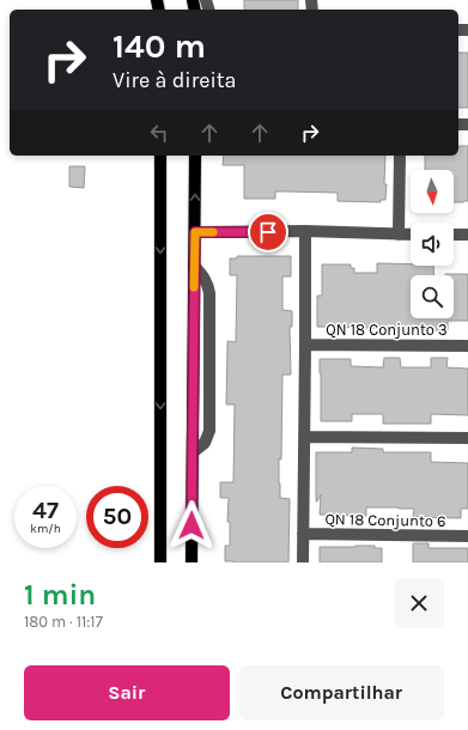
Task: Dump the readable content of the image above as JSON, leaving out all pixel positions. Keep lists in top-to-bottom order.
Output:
{
  "streets": {
    "street": ["QN 18 Conjunto 3", "QN 18 Conjunto 6"]
  },
  "north": "bottom",
  "page": {
    "turn": ["140 m", "Vire à direita"],
    "speed": "47 km/h",
    "limit": "50",
    "heading": ["1 min", "180 m · 11:17"],
    "buttons": ["Sair", "Compartilhar"]
  }
}
